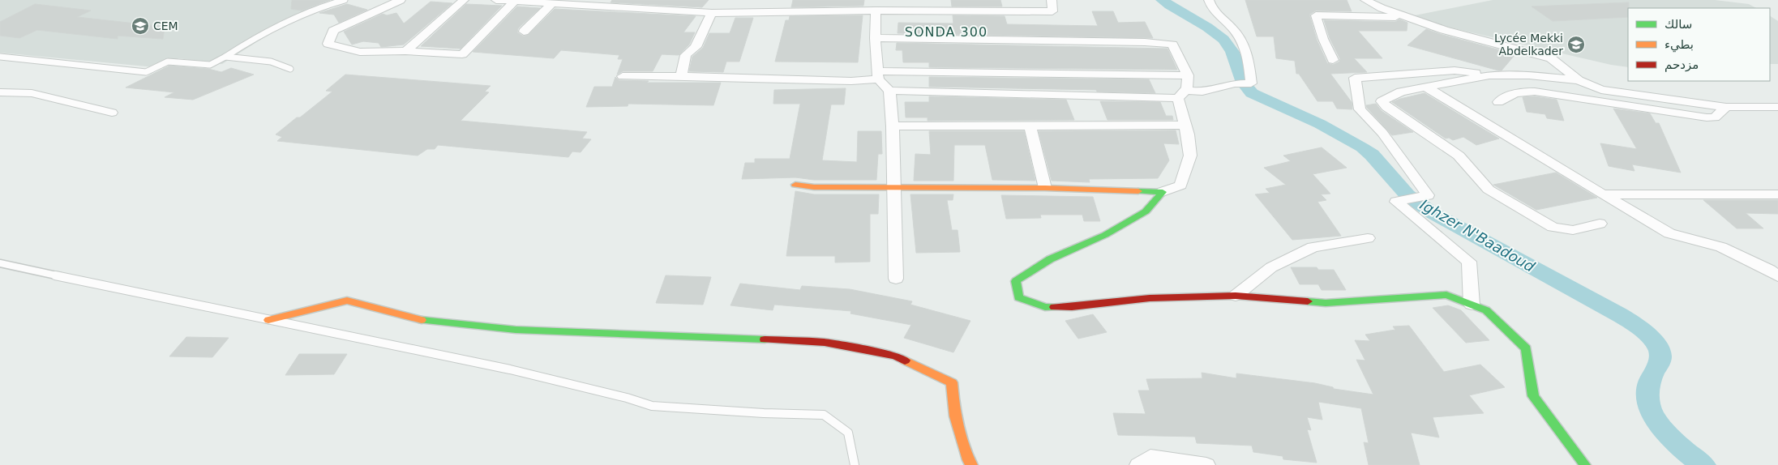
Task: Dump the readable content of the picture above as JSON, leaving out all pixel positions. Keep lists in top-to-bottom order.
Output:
{
  "districts": ["SONDA 300"],
  "water": ["Ighzer N'Baadoud"],
  "places": {
    "school or university": ["CEM", "Lycée Mekki Abdelkader"]
  },
  "legend": ["سالك", "بطيء", "مزدحم"]
}
